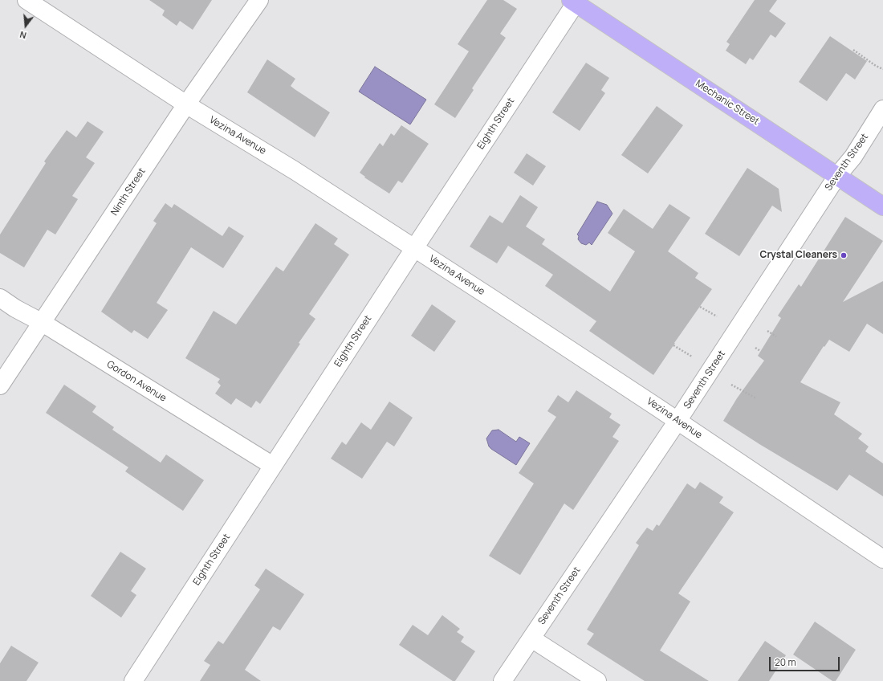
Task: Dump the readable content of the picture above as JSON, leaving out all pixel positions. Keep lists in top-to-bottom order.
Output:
{
  "streets": {
    "main road": ["Mechanic Street"],
    "street": [
      "Eighth Street",
      "Vezina Avenue",
      "Seventh Street",
      "Ninth Street",
      "Gordon Avenue"
    ]
  },
  "crossings": [
    ["Mechanic Street", "Eighth Street"],
    ["Mechanic Street", "Seventh Street"],
    ["Eighth Street", "Vezina Avenue"],
    ["Eighth Street", "Gordon Avenue"],
    ["Vezina Avenue", "Seventh Street"],
    ["Vezina Avenue", "Ninth Street"],
    ["Ninth Street", "Gordon Avenue"]
  ],
  "places": ["Crystal Cleaners"],
  "scale_bar": "20 m",
  "north": "bottom"
}
